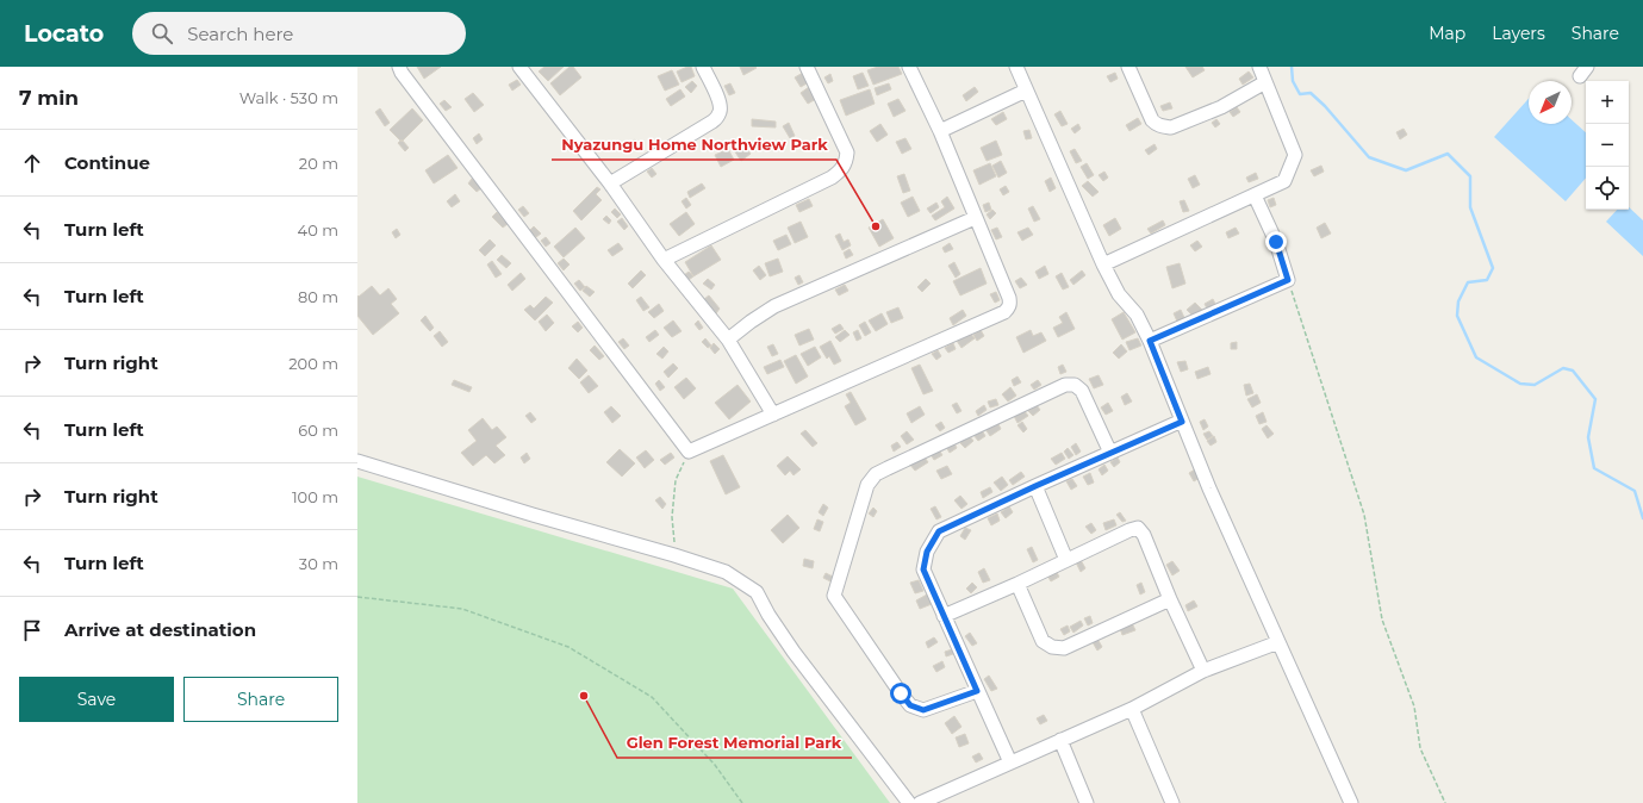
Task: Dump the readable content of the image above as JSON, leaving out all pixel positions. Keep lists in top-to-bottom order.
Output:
{
  "places": ["Nyazungu Home Northview Park", "Glen Forest Memorial Park"],
  "north": "bottom left",
  "page": {
    "header": "Locato",
    "search": "Search here",
    "nav": ["Map", "Layers", "Share"],
    "heading": ["7 min", "Walk · 530 m"],
    "map_buttons": ["+", "−"],
    "list": [
      ["Continue", "20 m"],
      ["Turn left", "40 m"],
      ["Turn left", "80 m"],
      ["Turn right", "200 m"],
      ["Turn left", "60 m"],
      ["Turn right", "100 m"],
      ["Turn left", "30 m"],
      "Arrive at destination"
    ],
    "buttons": ["Save", "Share"]
  }
}
